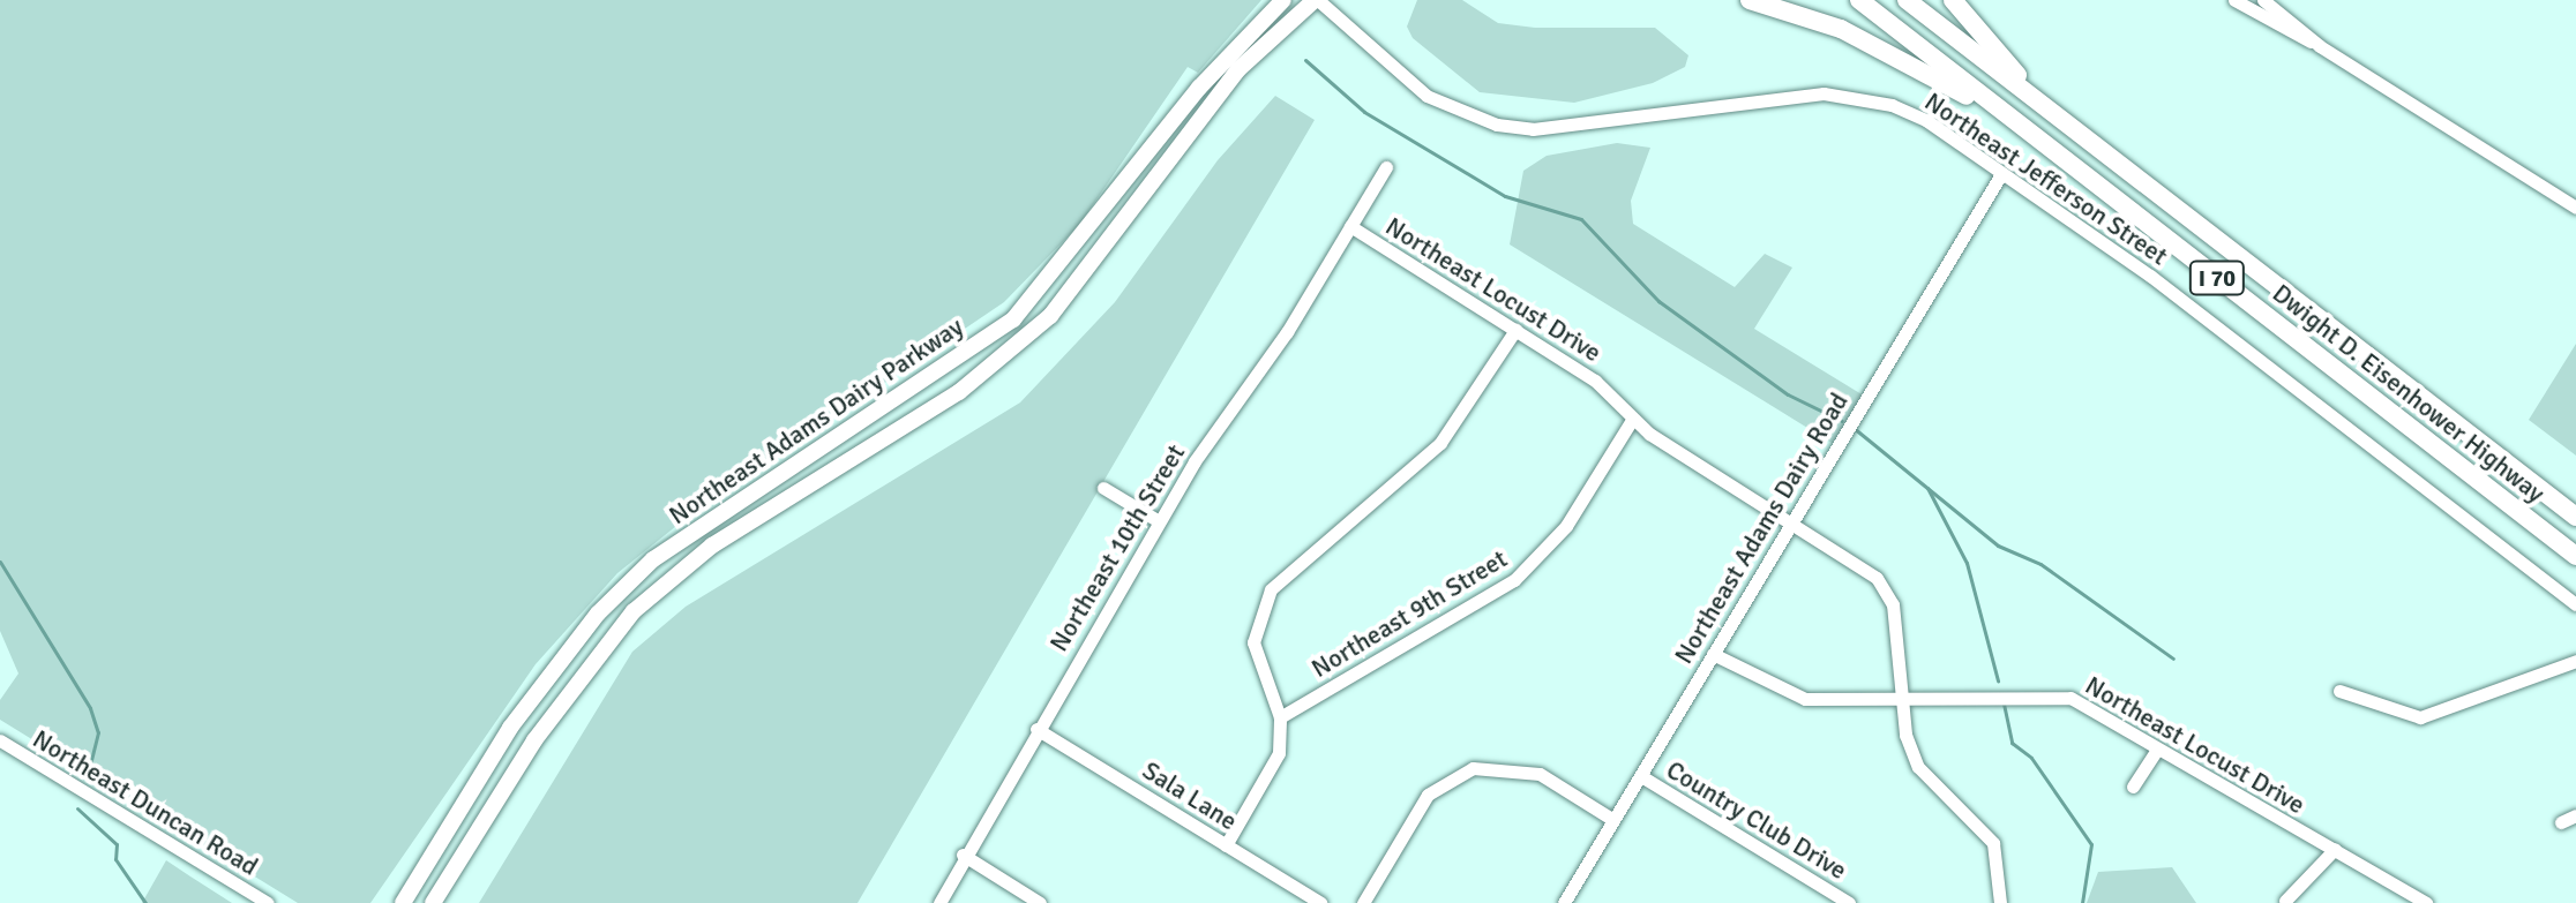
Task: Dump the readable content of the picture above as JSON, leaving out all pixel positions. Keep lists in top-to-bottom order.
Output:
{
  "streets": {
    "highway": ["I 70", "Dwight D. Eisenhower Highway"],
    "main road": ["Northeast Adams Dairy Parkway"],
    "street": [
      "Northeast Jefferson Street",
      "Northeast Locust Drive",
      "Northeast Adams Dairy Road",
      "Northeast 10th Street",
      "Northeast 9th Street",
      "Sala Lane",
      "Northeast Duncan Road",
      "Country Club Drive"
    ]
  },
  "crossings": [
    ["Northeast Jefferson Street", "Northeast Adams Dairy Parkway"],
    ["Northeast Jefferson Street", "Northeast Adams Dairy Road"],
    ["Northeast Locust Drive", "Northeast Adams Dairy Road"],
    ["Northeast Locust Drive", "Northeast 10th Street"],
    ["Northeast Locust Drive", "Northeast 9th Street"],
    ["Northeast Adams Dairy Road", "Country Club Drive"],
    ["Northeast 10th Street", "Sala Lane"]
  ]
}
